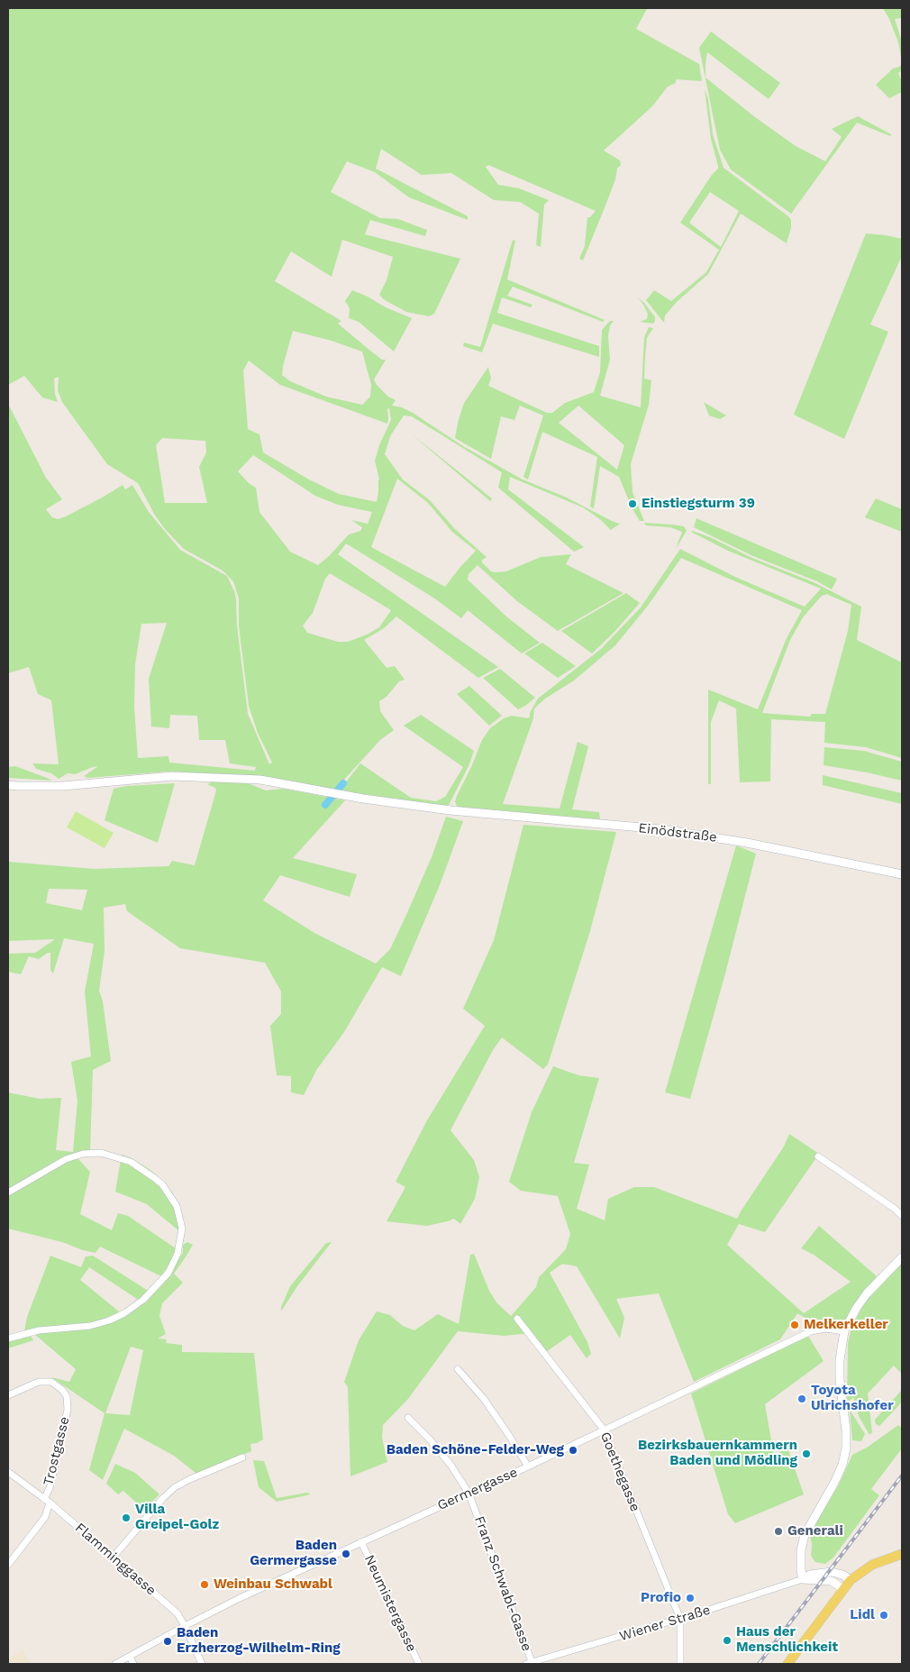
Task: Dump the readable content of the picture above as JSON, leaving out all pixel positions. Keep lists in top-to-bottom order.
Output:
{
  "streets": {
    "street": [
      "Einödstraße",
      "Trostgasse",
      "Goethegasse",
      "Germergasse",
      "Flamminggasse",
      "Franz Schwabl-Gasse",
      "Neumistergasse",
      "Wiener Straße"
    ]
  },
  "crossings": [
    ["Trostgasse", "Flamminggasse"],
    ["Goethegasse", "Germergasse"],
    ["Goethegasse", "Wiener Straße"],
    ["Germergasse", "Flamminggasse"],
    ["Germergasse", "Franz Schwabl-Gasse"],
    ["Germergasse", "Neumistergasse"],
    ["Franz Schwabl-Gasse", "Wiener Straße"]
  ],
  "places": [
    "Einstiegsturm 39",
    "Melkerkeller",
    "Toyota Ulrichshofer",
    "Baden Schöne-Felder-Weg",
    "Bezirksbauernkammern Baden und Mödling",
    "Villa Greipel-Golz",
    "Generali",
    "Baden Germergasse",
    "Weinbau Schwabl",
    "Profio",
    "Lidl",
    "Haus der Menschlichkeit",
    "Baden Erzherzog-Wilhelm-Ring"
  ]
}
